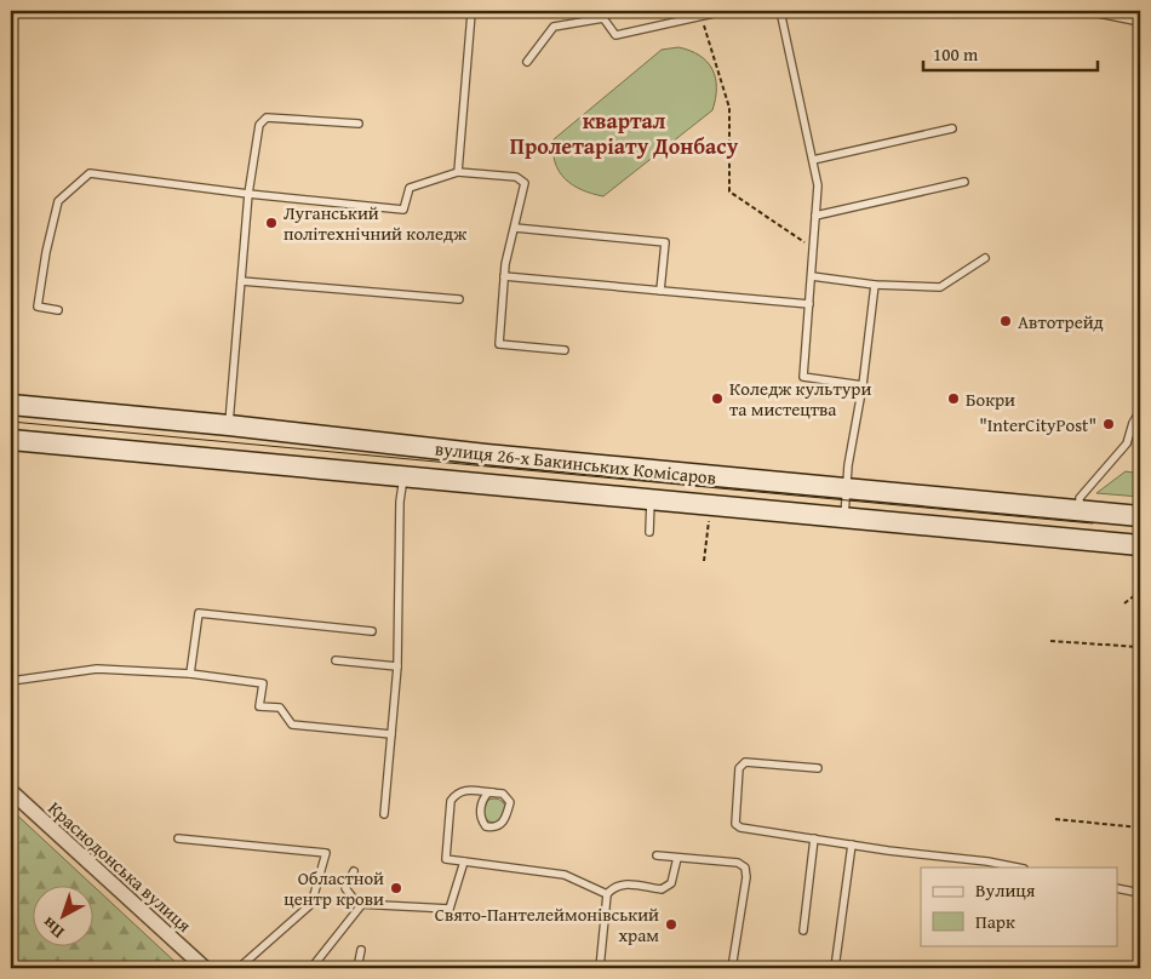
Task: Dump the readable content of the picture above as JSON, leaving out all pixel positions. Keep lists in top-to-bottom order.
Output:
{
  "streets": {
    "street": ["вулиця 26-х Бакинських Комісаров", "Краснодонська вулиця"]
  },
  "districts": ["квартал Пролетаріату Донбасу"],
  "places": [
    "Луганський політехнічний коледж",
    "Автотрейд",
    "Коледж культури та мистецтва",
    "Бокри",
    "\"InterCityPost\"",
    "Областной центр крови",
    "Свято-Пантелеймонівський храм"
  ],
  "legend": ["Вулиця", "Парк"],
  "scale_bar": "100 m",
  "north": "bottom left"
}
